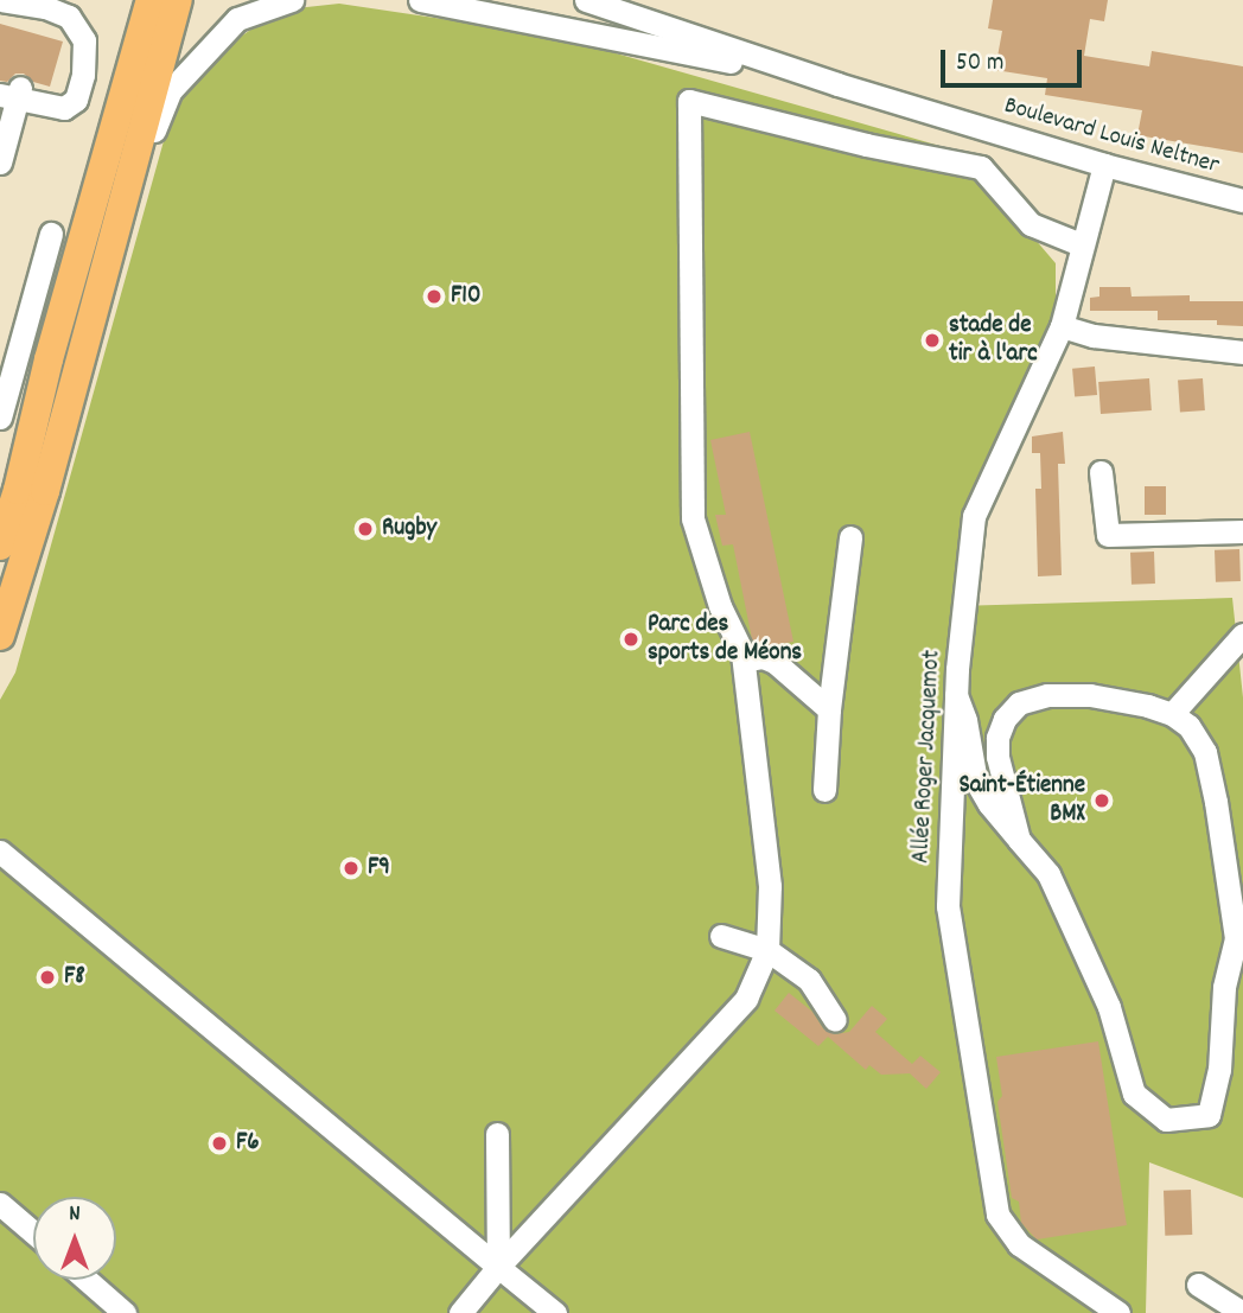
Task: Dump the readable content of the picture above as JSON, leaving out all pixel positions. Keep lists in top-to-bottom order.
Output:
{
  "streets": {
    "street": ["Boulevard Louis Neltner", "Allée Roger Jacquemot"]
  },
  "crossings": [
    ["Boulevard Louis Neltner", "Allée Roger Jacquemot"]
  ],
  "places": [
    "F10",
    "stade de tir à l'arc",
    "Rugby",
    "Parc des sports de Méons",
    "Saint-Étienne BMX",
    "F9",
    "F8",
    "F6"
  ],
  "scale_bar": "50 m",
  "north": "top"
}
